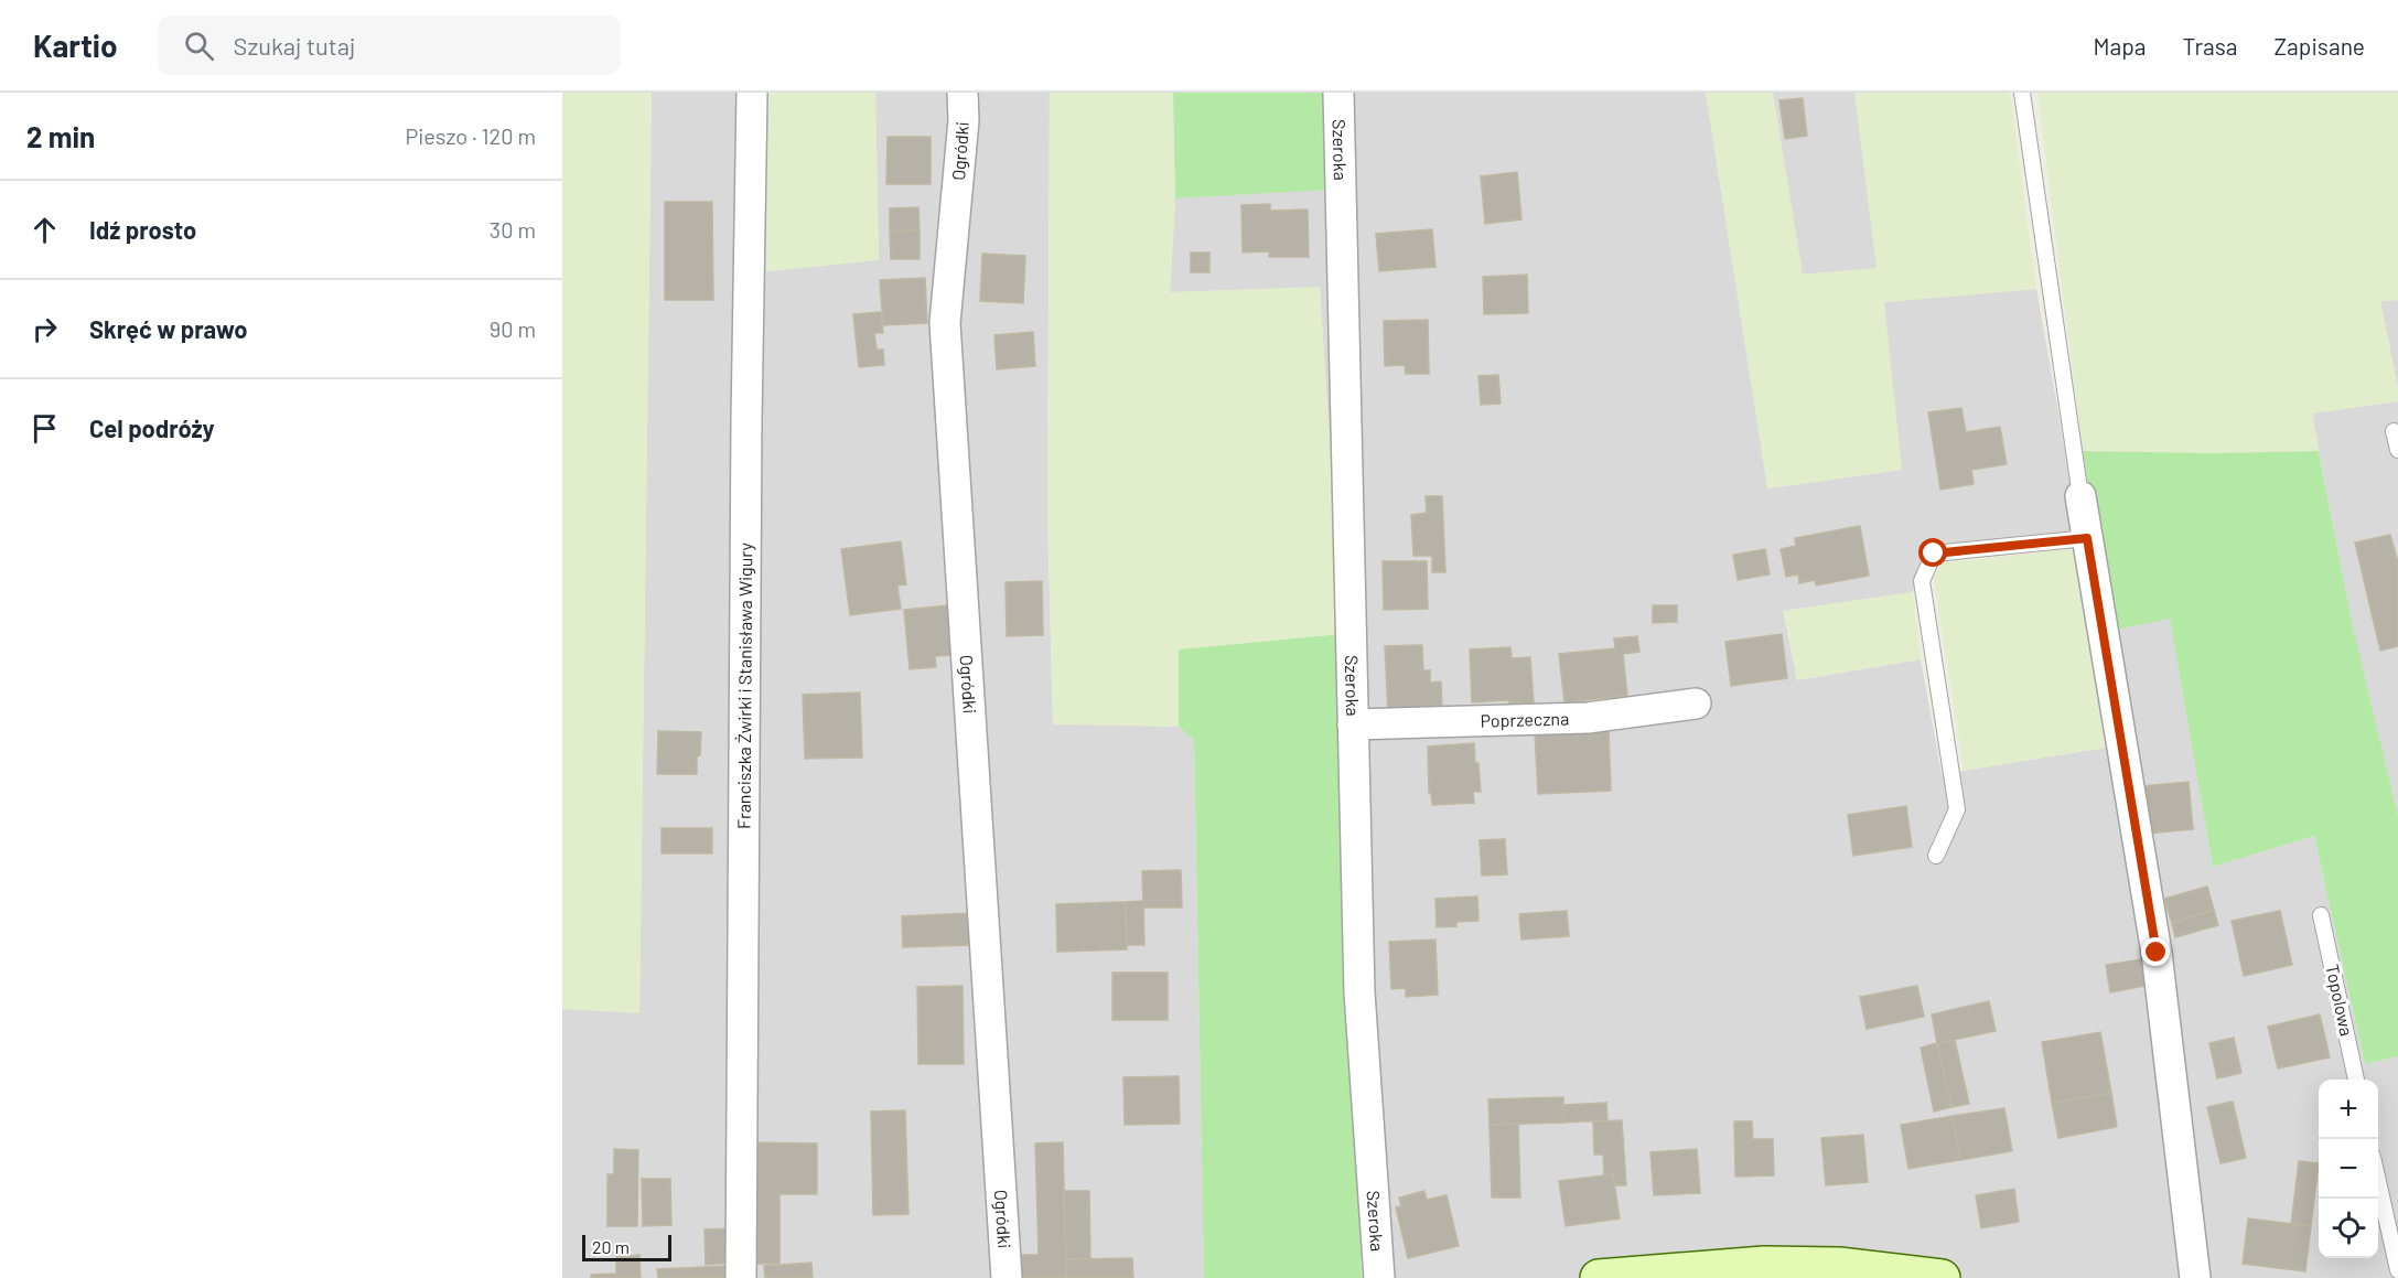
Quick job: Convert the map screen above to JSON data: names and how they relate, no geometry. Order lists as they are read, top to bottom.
{
  "streets": {
    "street": [
      "Szeroka",
      "Ogródki",
      "Franciszka Żwirki i Stanisława Wigury",
      "Poprzeczna"
    ],
    "lane": ["Topolowa"]
  },
  "crossings": [
    ["Szeroka", "Poprzeczna"]
  ],
  "scale_bar": "20 m",
  "page": {
    "header": "Kartio",
    "search": "Szukaj tutaj",
    "nav": ["Mapa", "Trasa", "Zapisane"],
    "heading": ["2 min", "Pieszo · 120 m"],
    "list": [
      ["Idź prosto", "30 m"],
      ["Skręć w prawo", "90 m"],
      "Cel podróży"
    ],
    "map_buttons": ["+", "−"],
    "scale": "20 m"
  }
}
